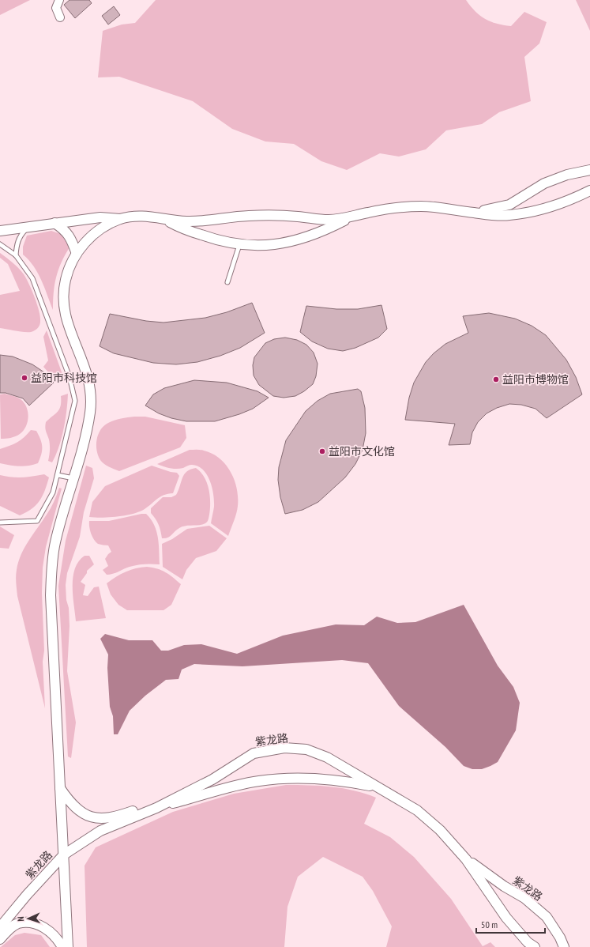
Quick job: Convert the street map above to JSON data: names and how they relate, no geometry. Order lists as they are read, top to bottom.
{
  "streets": {
    "street": ["紫龙路"]
  },
  "places": ["益阳市科技馆", "益阳市博物馆", "益阳市文化馆"],
  "scale_bar": "50 m",
  "north": "left"
}
